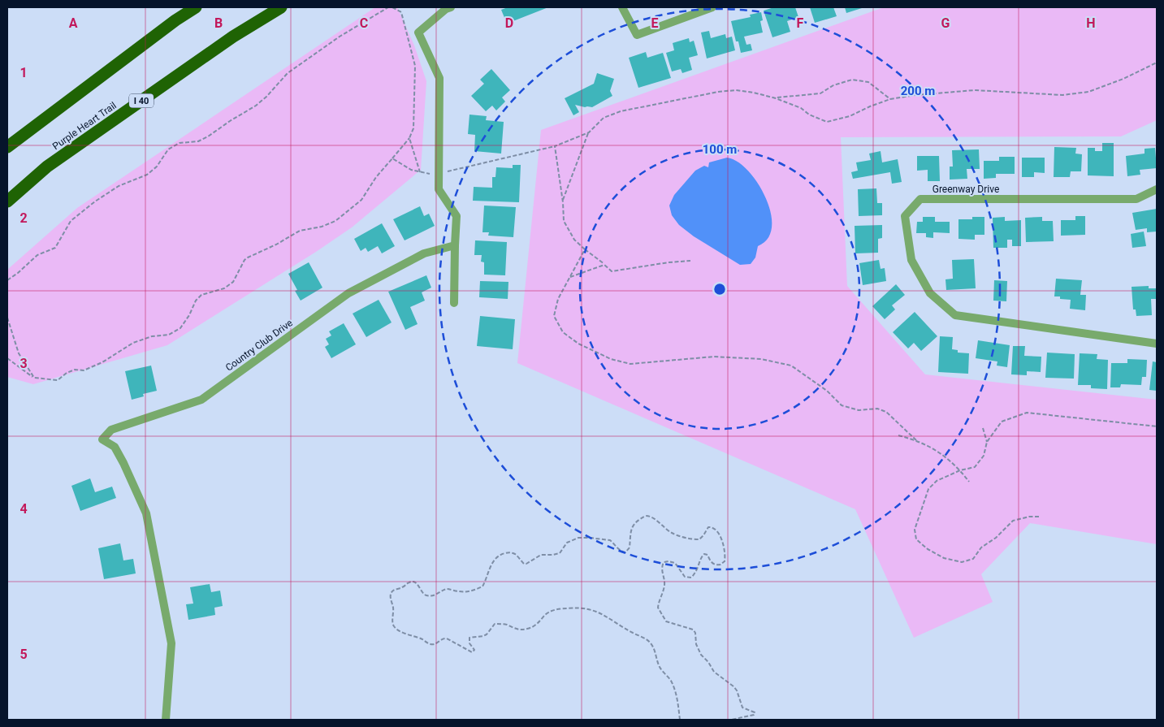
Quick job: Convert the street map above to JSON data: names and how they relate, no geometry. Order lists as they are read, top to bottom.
{
  "streets": {
    "highway": ["I 40", "Purple Heart Trail"],
    "street": ["Greenway Drive", "Country Club Drive"]
  },
  "grid": {
    "columns": [
      "A",
      "B",
      "C",
      "D",
      "E",
      "F",
      "G",
      "H"
    ],
    "rows": [
      "1",
      "2",
      "3",
      "4",
      "5"
    ]
  },
  "rings": ["200 m", "100 m"]
}
